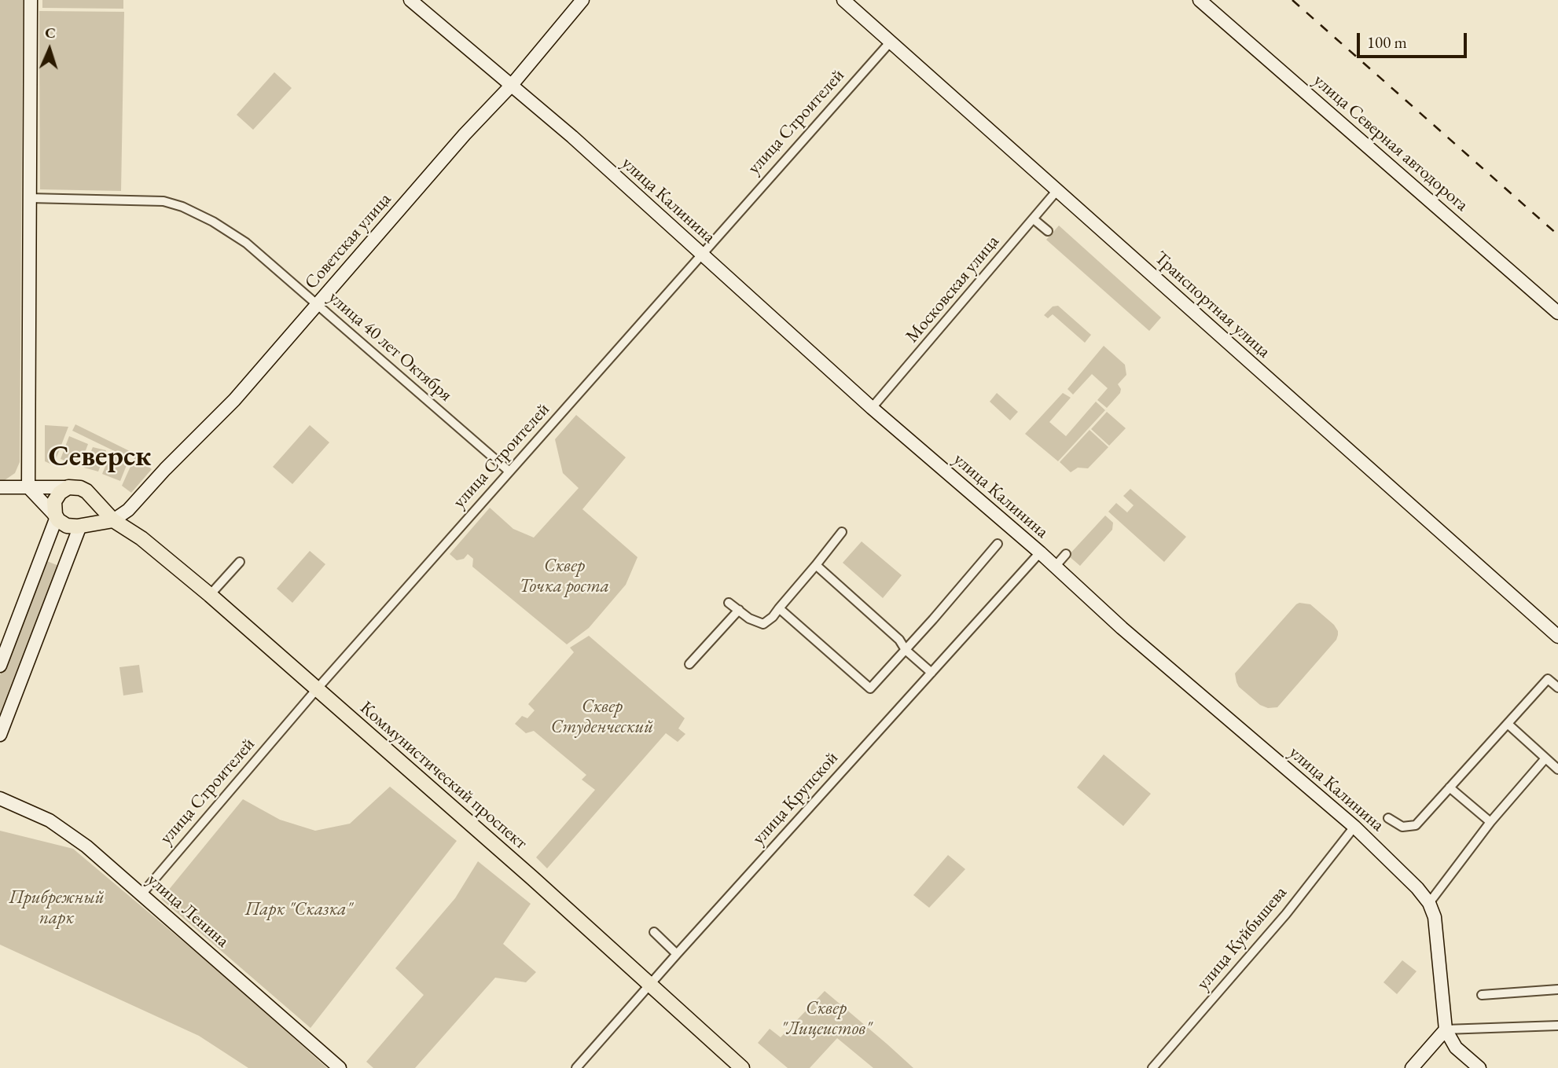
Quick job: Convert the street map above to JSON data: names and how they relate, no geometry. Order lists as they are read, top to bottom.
{
  "streets": {
    "main road": ["Коммунистический проспект"],
    "street": [
      "улица Строителей",
      "улица Северная автодорога",
      "улица Калинина",
      "Советская улица",
      "Московская улица",
      "Транспортная улица",
      "улица 40 лет Октября",
      "улица Крупской",
      "улица Ленина",
      "улица Куйбышева"
    ]
  },
  "crossings": [
    ["улица Строителей", "улица Калинина"],
    ["улица Строителей", "Транспортная улица"],
    ["улица Строителей", "улица 40 лет Октября"],
    ["улица Строителей", "Коммунистический проспект"],
    ["улица Строителей", "улица Ленина"],
    ["улица Калинина", "Советская улица"],
    ["улица Калинина", "Московская улица"],
    ["улица Калинина", "улица Крупской"],
    ["улица Калинина", "улица Куйбышева"],
    ["Советская улица", "улица 40 лет Октября"],
    ["Советская улица", "Коммунистический проспект"],
    ["Московская улица", "Транспортная улица"],
    ["Коммунистический проспект", "улица Крупской"]
  ],
  "districts": ["Северск"],
  "parks": [
    "Сквер Точка роста",
    "Сквер Студенческий",
    "Прибрежный парк",
    "Парк \"Сказка\"",
    "Сквер \"Лицеистов\""
  ],
  "scale_bar": "100 m",
  "north": "top"
}
